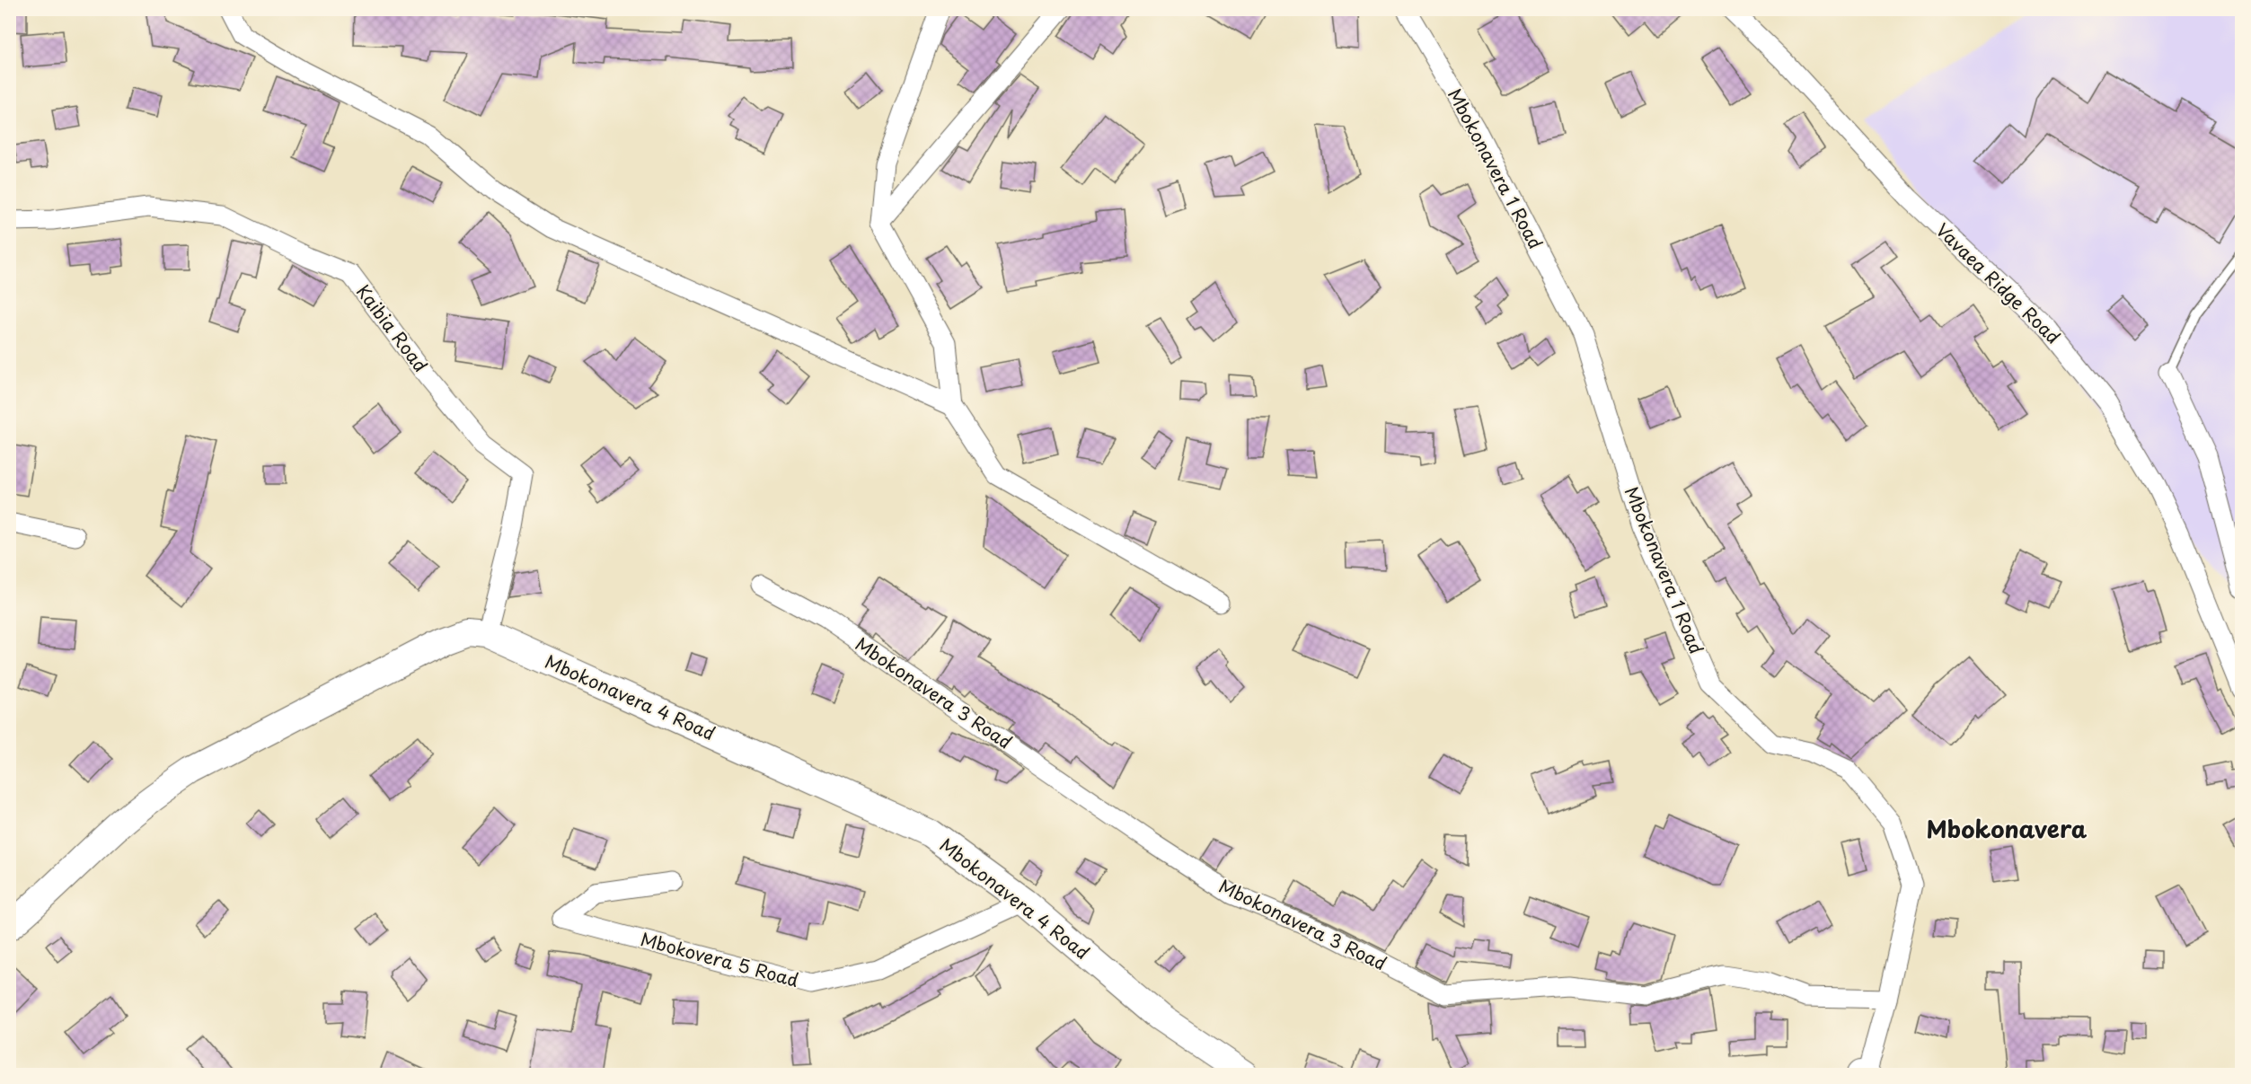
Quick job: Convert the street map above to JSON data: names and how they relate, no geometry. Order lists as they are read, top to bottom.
{
  "streets": {
    "street": [
      "Mbokonavera 1 Road",
      "Vavaea Ridge Road",
      "Kaibia Road",
      "Mbokonavera 3 Road",
      "Mbokonavera 4 Road",
      "Mbokovera 5 Road"
    ]
  },
  "crossings": [
    ["Mbokonavera 1 Road", "Mbokonavera 3 Road"],
    ["Kaibia Road", "Mbokonavera 4 Road"],
    ["Mbokonavera 4 Road", "Mbokovera 5 Road"]
  ],
  "districts": ["Mbokonavera"]
}
